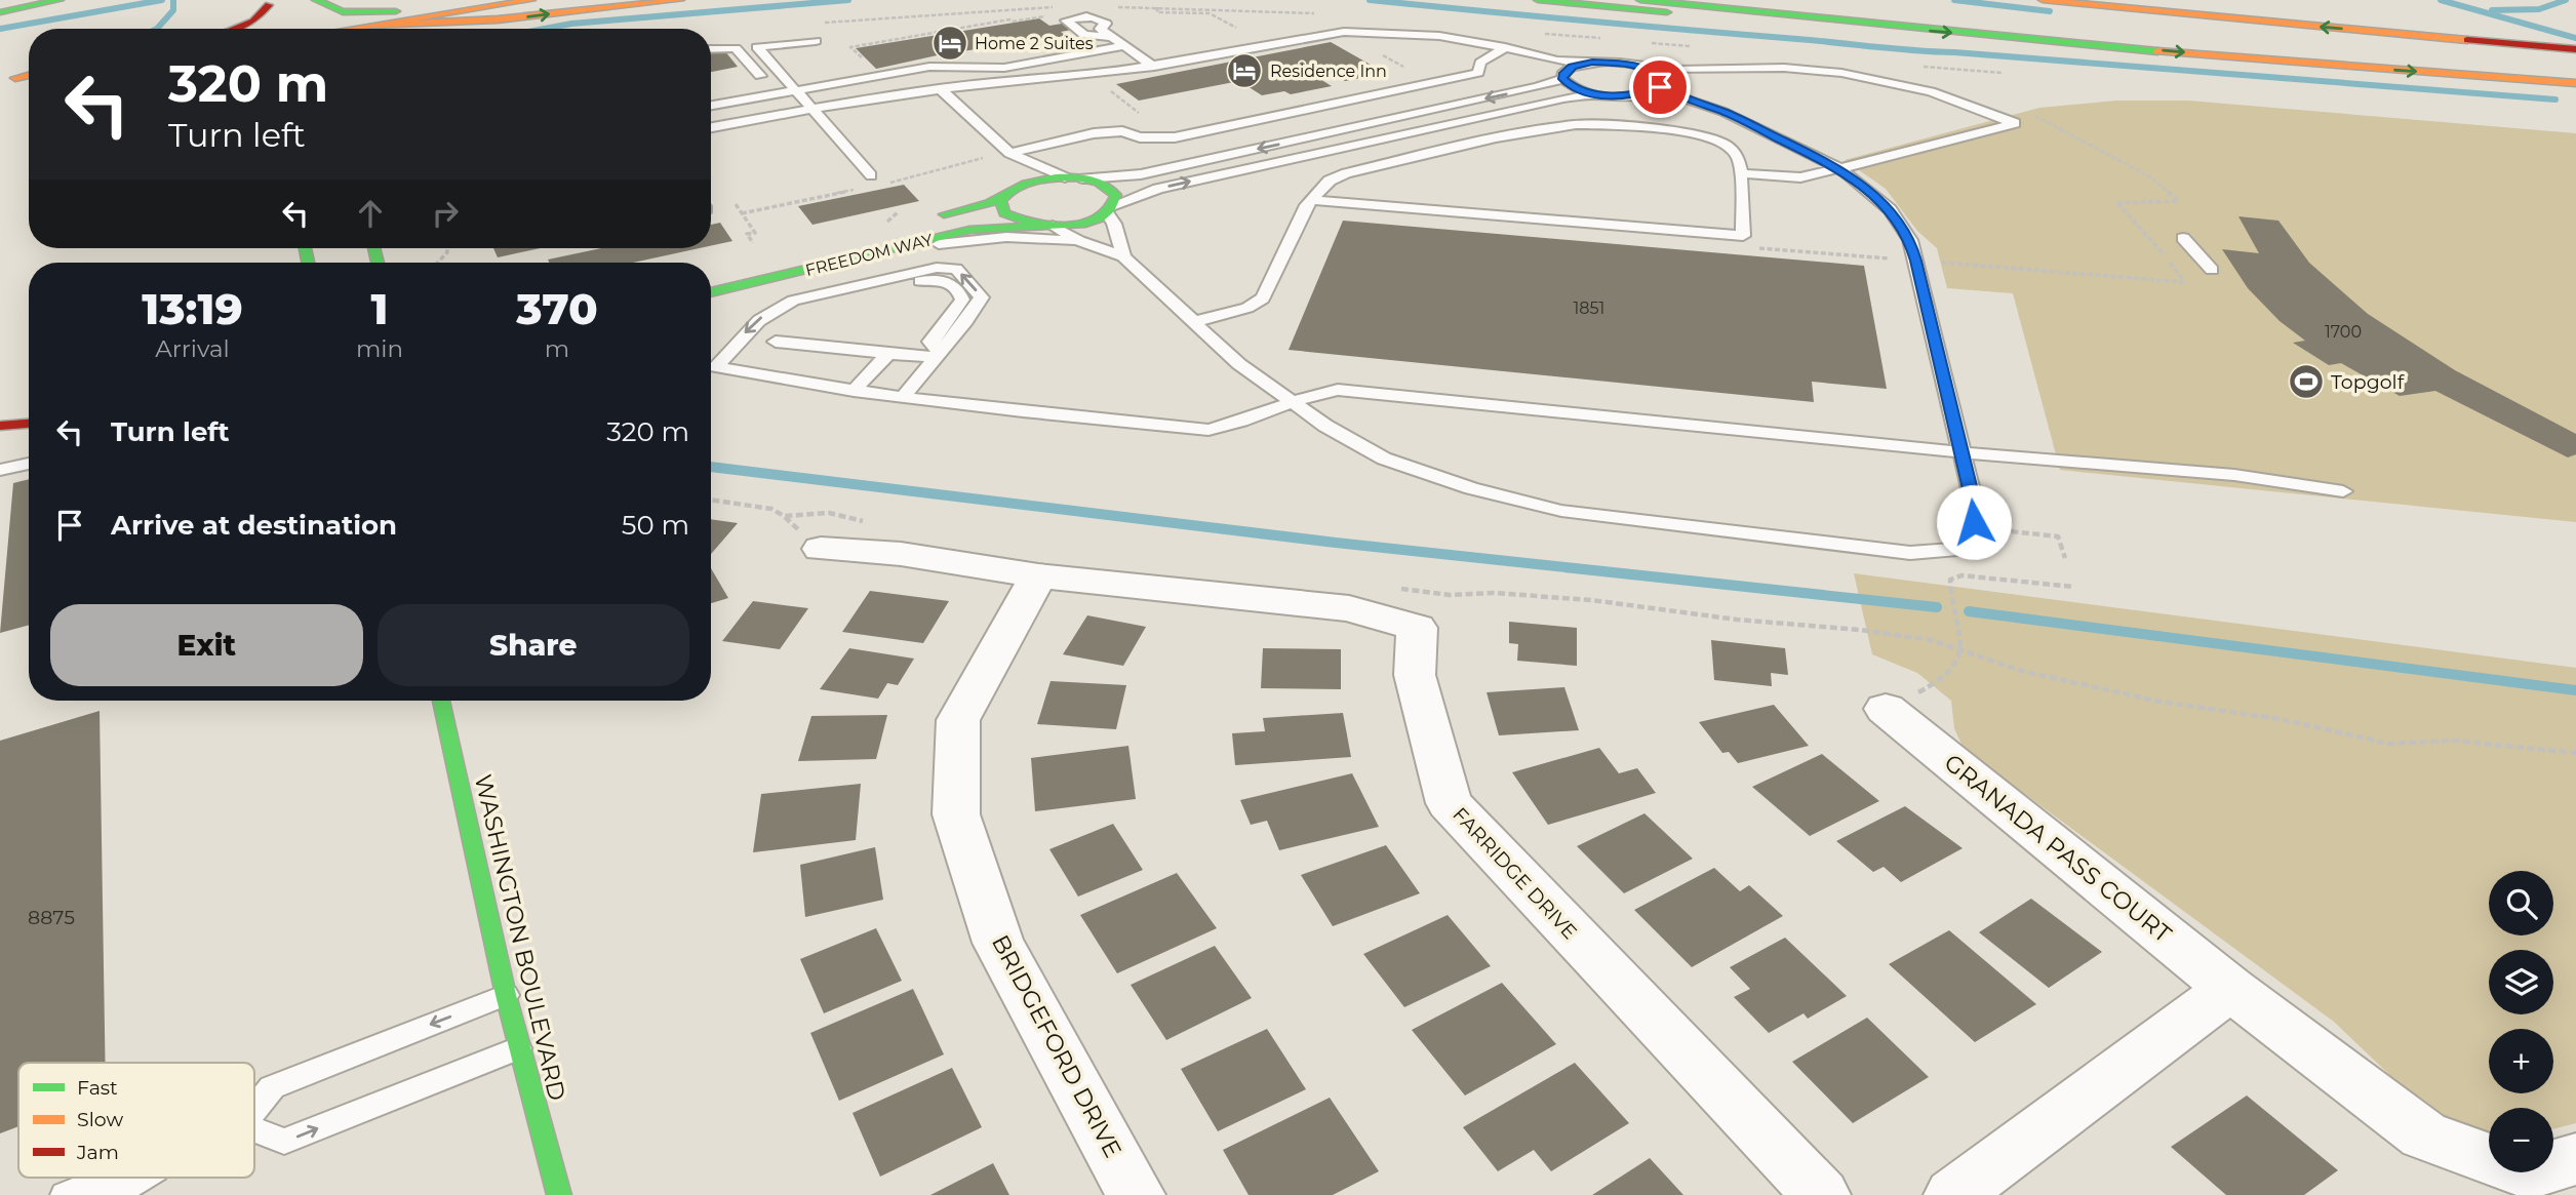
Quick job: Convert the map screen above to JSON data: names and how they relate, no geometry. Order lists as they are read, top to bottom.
{
  "streets": {
    "main road": ["FREEDOM WAY", "WASHINGTON BOULEVARD"],
    "street": ["GRANADA PASS COURT", "FARRIDGE DRIVE", "BRIDGEFORD DRIVE"]
  },
  "crossings": [
    ["FARRIDGE DRIVE", "BRIDGEFORD DRIVE"]
  ],
  "places": {
    "hotel": ["Home 2 Suites", "Residence Inn"],
    "sports": ["Topgolf"]
  },
  "house_numbers": ["1851", "1700", "8875"],
  "legend": ["Fast", "Slow", "Jam"],
  "page": {
    "turn": ["320 m", "Turn left"],
    "eta": [
      "13:19",
      "Arrival",
      "1",
      "min",
      "370",
      "m"
    ],
    "list": [
      {
        "name": "Turn left",
        "value": "320 m"
      },
      {
        "name": "Arrive at destination",
        "value": "50 m"
      }
    ],
    "buttons": ["Exit", "Share"],
    "map_buttons": ["+", "−"]
  }
}
